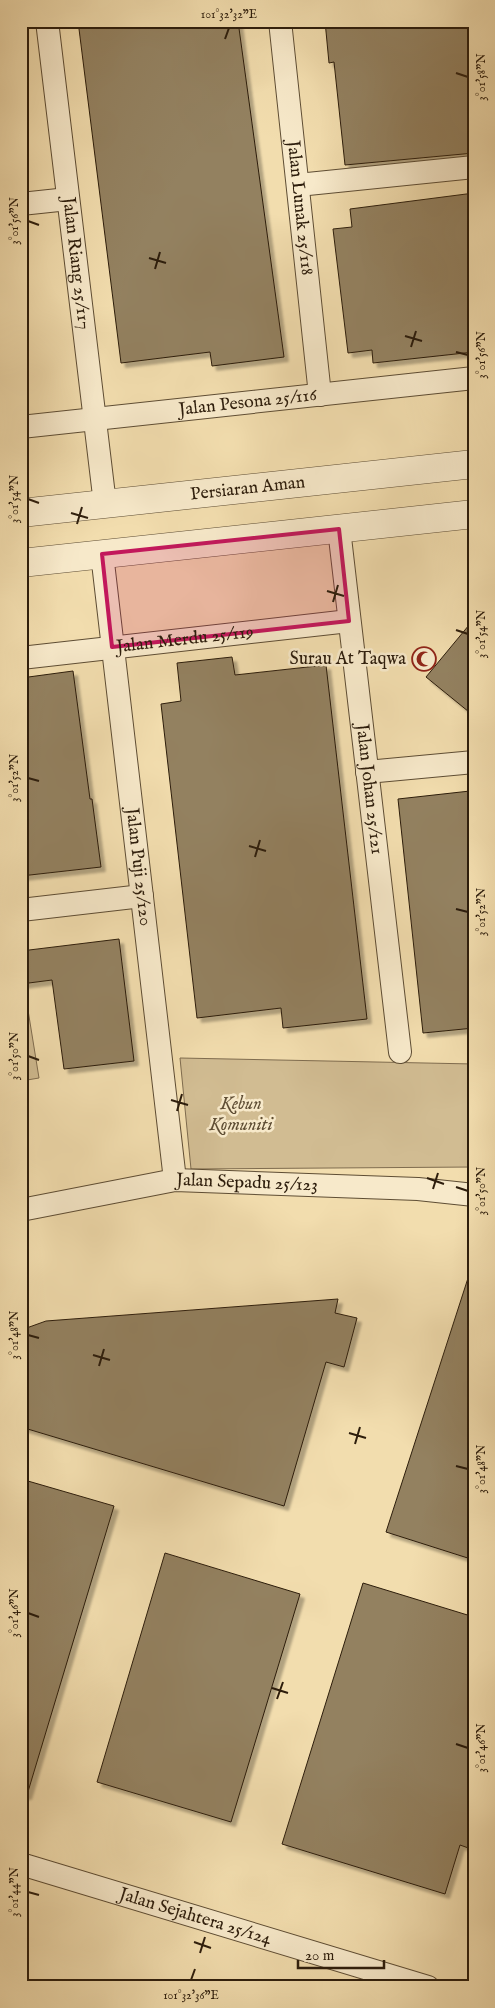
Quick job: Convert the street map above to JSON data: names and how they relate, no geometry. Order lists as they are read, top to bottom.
{
  "streets": {
    "street": [
      "Jalan Lunak 25/118",
      "Jalan Riang 25/117",
      "Jalan Pesona 25/116",
      "Persiaran Aman",
      "Jalan Merdu 25/119",
      "Jalan Johan 25/121",
      "Jalan Puji 25/120",
      "Jalan Sepadu 25/123",
      "Jalan Sejahtera 25/124"
    ]
  },
  "crossings": [
    ["Jalan Lunak 25/118", "Jalan Pesona 25/116"],
    ["Jalan Riang 25/117", "Jalan Pesona 25/116"],
    ["Jalan Riang 25/117", "Persiaran Aman"],
    ["Jalan Merdu 25/119", "Jalan Johan 25/121"],
    ["Jalan Merdu 25/119", "Jalan Puji 25/120"],
    ["Jalan Puji 25/120", "Jalan Sepadu 25/123"]
  ],
  "parks": ["Kebun Komuniti"],
  "places": {
    "mosque": ["Surau At Taqwa"]
  },
  "scale_bar": "20 m",
  "coordinates": [
    "101°32'32\"E",
    "3°01'58\"N",
    "3°01'56\"N",
    "3°01'54\"N",
    "3°01'52\"N",
    "3°01'50\"N",
    "3°01'48\"N",
    "3°01'46\"N",
    "3°01'44\"N",
    "101°32'36\"E"
  ]
}
